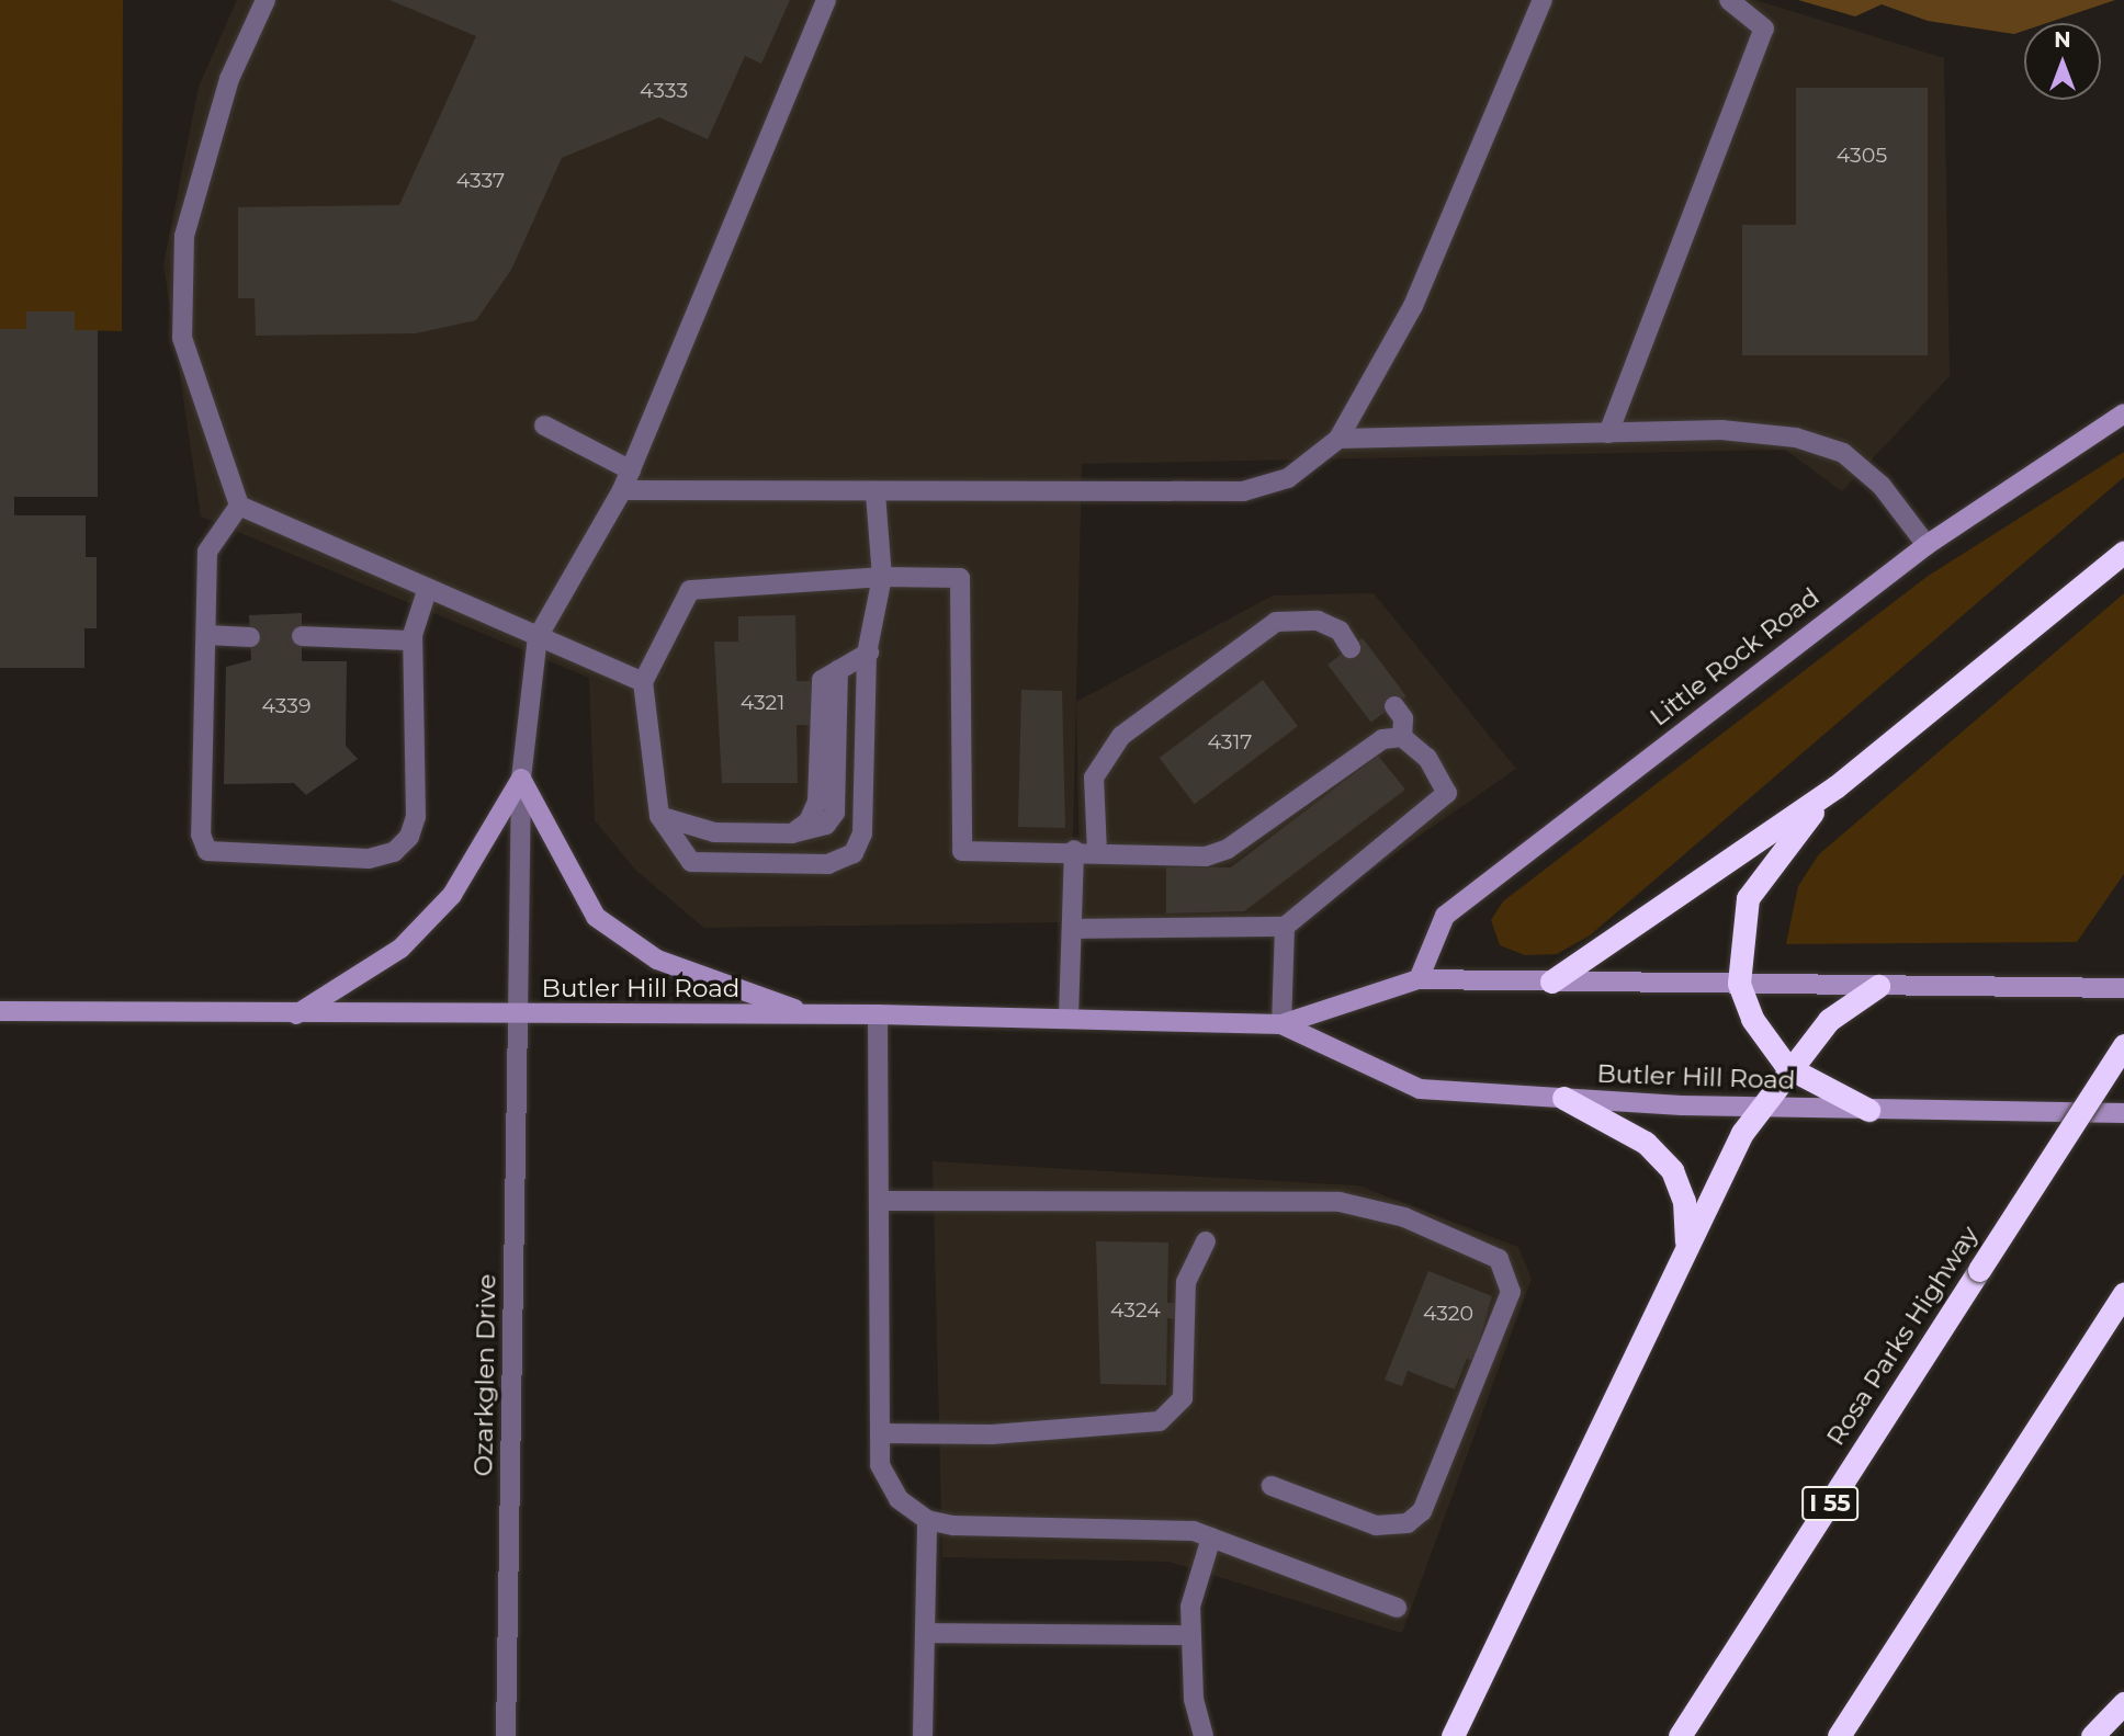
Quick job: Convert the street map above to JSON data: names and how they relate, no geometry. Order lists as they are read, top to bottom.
{
  "streets": {
    "highway": ["Rosa Parks Highway", "I 55"],
    "street": ["Little Rock Road", "Butler Hill Road", "Ozarkglen Drive"]
  },
  "crossings": [
    ["Little Rock Road", "Butler Hill Road"],
    ["Butler Hill Road", "Ozarkglen Drive"]
  ],
  "house_numbers": [
    "4333",
    "4305",
    "4337",
    "4321",
    "4339",
    "4317",
    "4324",
    "4320"
  ],
  "north": "top"
}
